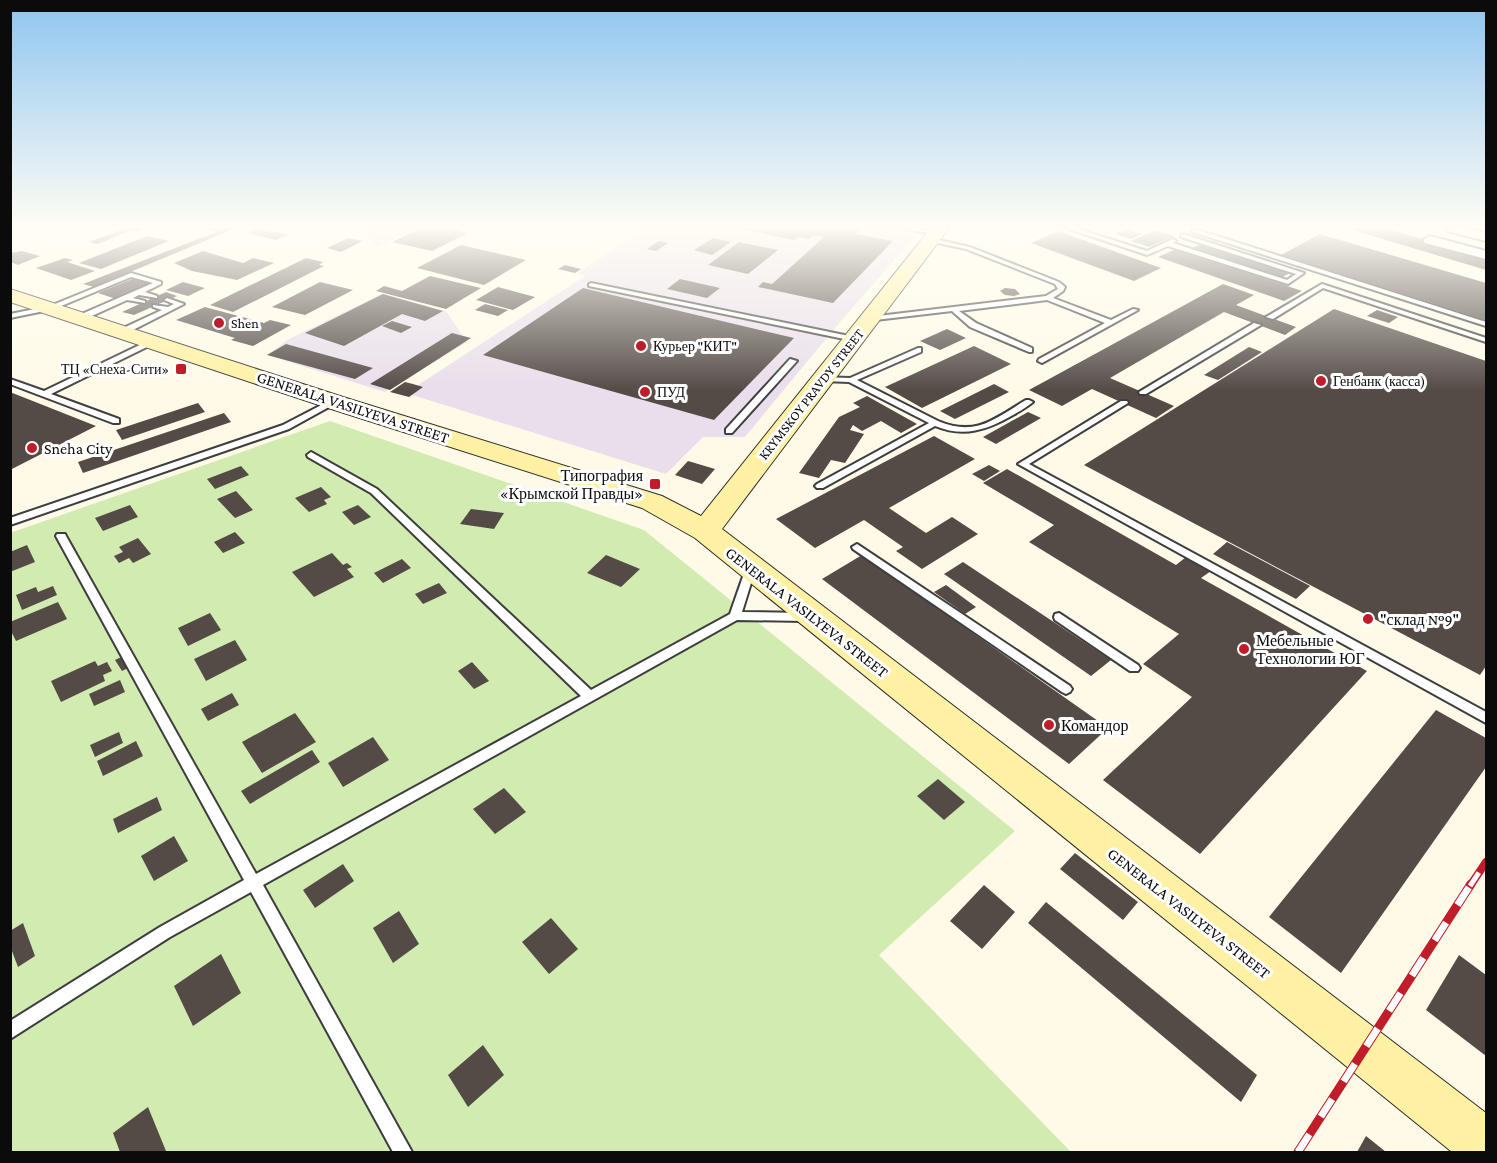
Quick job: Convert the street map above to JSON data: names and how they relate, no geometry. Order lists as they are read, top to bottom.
{
  "streets": {
    "main road": ["KRYMSKOY PRAVDY STREET", "GENERALA VASILYEVA STREET"]
  },
  "crossings": [
    ["KRYMSKOY PRAVDY STREET", "GENERALA VASILYEVA STREET"]
  ],
  "places": {
    "other": [
      "Shen",
      "Курьер \"КИТ\"",
      "Генбанк (касса)",
      "ПУД",
      "Sneha City",
      "\"склад №9\"",
      "Мебельные Технологии ЮГ",
      "Командор"
    ],
    "transit": ["ТЦ «Снеха-Сити»", "Типография «Крымской Правды»"]
  }
}
